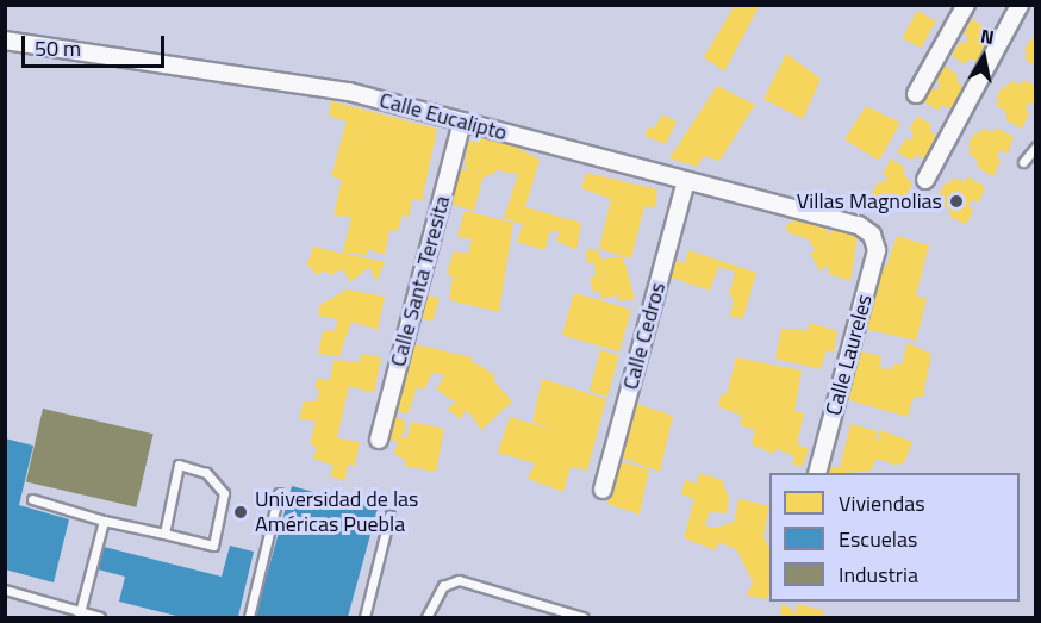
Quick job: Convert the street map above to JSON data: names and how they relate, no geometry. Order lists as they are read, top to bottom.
{
  "streets": {
    "street": [
      "Calle Eucalipto",
      "Calle Santa Teresita",
      "Calle Cedros",
      "Calle Laureles"
    ]
  },
  "crossings": [
    ["Calle Eucalipto", "Calle Santa Teresita"],
    ["Calle Eucalipto", "Calle Cedros"],
    ["Calle Eucalipto", "Calle Laureles"]
  ],
  "places": ["Villas Magnolias", "Universidad de las Américas Puebla"],
  "legend": ["Viviendas", "Escuelas", "Industria"],
  "scale_bar": "50 m",
  "north": "top"
}
